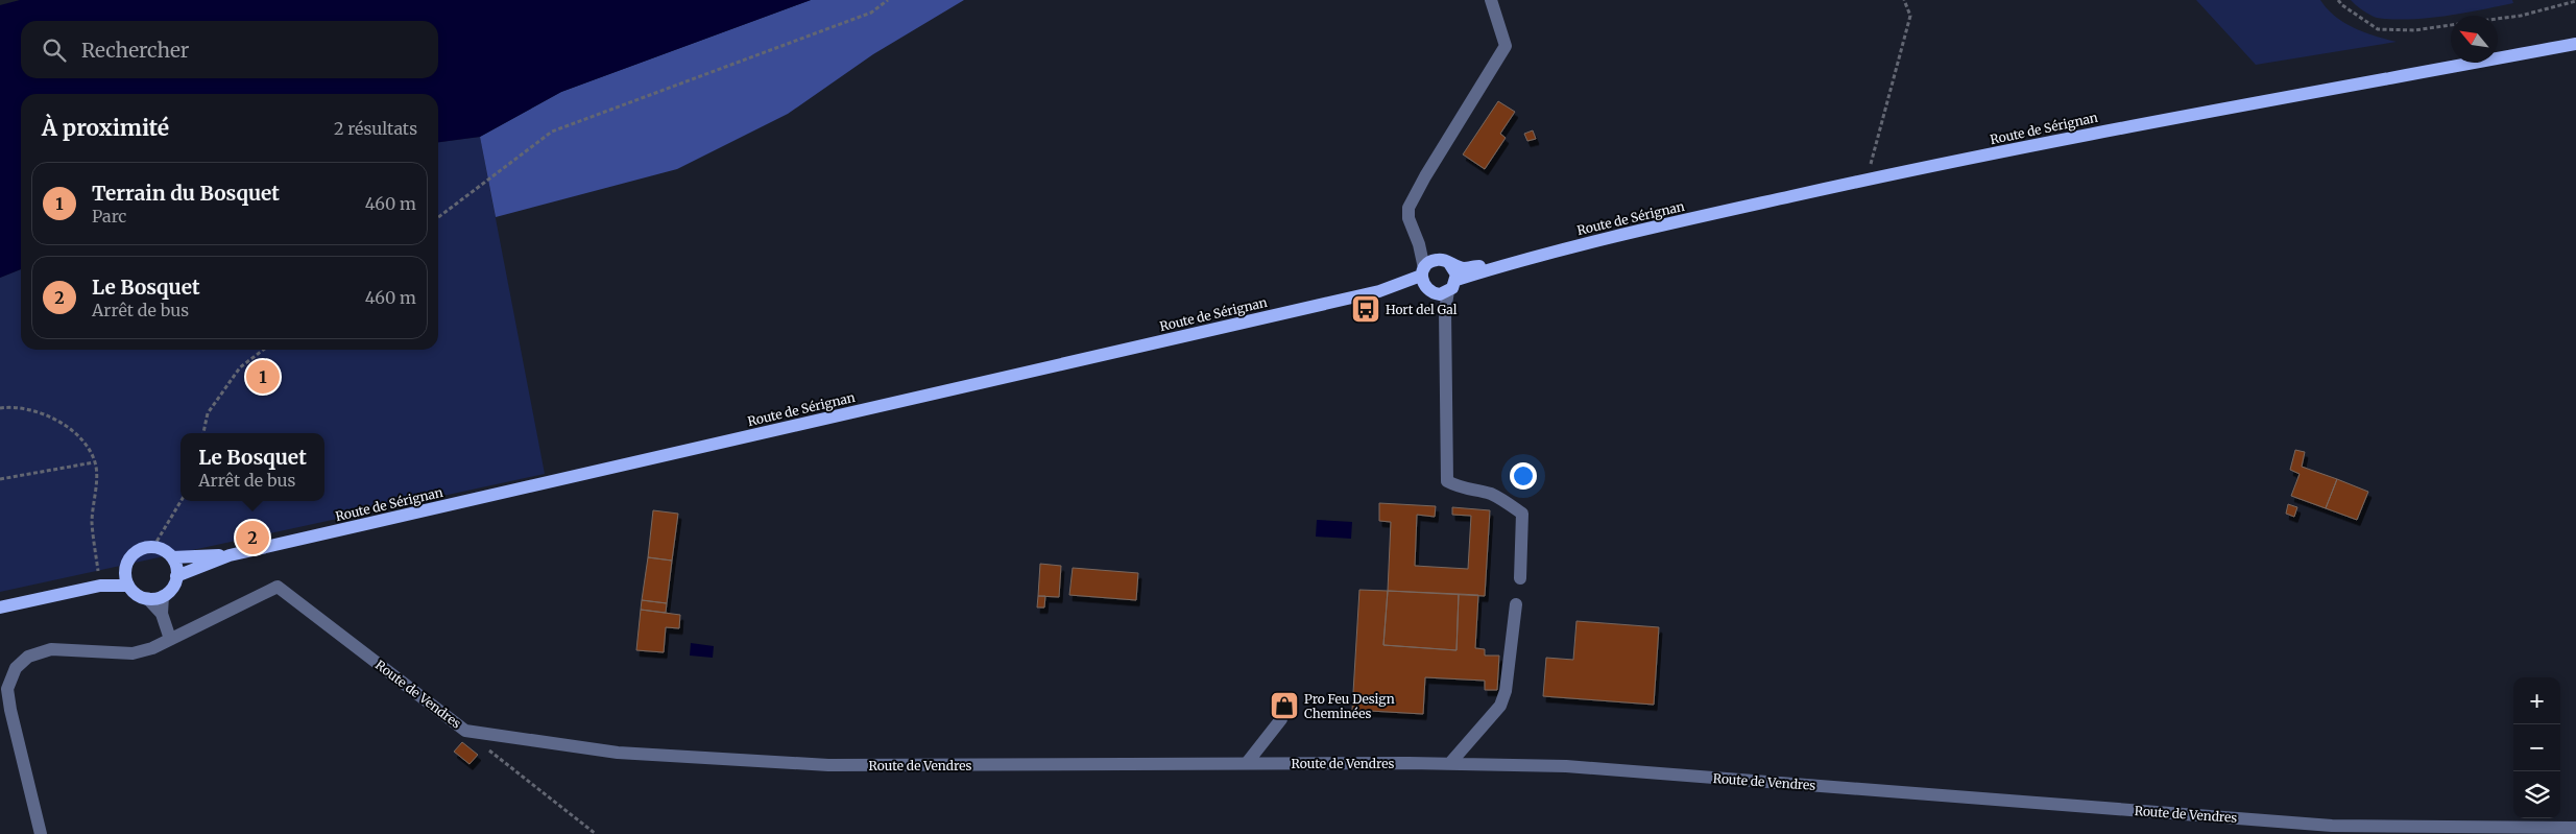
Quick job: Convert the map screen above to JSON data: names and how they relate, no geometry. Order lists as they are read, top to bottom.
{
  "streets": {
    "main road": ["Route de Sérignan"],
    "street": ["Route de Vendres"]
  },
  "places": {
    "bus stop": ["Hort del Gal"],
    "shop": ["Pro Feu Design Cheminées"]
  },
  "north": "top left",
  "page": {
    "search": "Rechercher",
    "heading": ["À proximité", "2 résultats"],
    "list": [
      {
        "mark": "1",
        "name": "Terrain du Bosquet",
        "note": "Parc",
        "value": "460 m"
      },
      {
        "mark": "2",
        "name": "Le Bosquet",
        "note": "Arrêt de bus",
        "value": "460 m"
      }
    ],
    "pins": ["1", "2"],
    "popup": ["Le Bosquet", "Arrêt de bus"],
    "map_buttons": ["+", "−"]
  }
}
